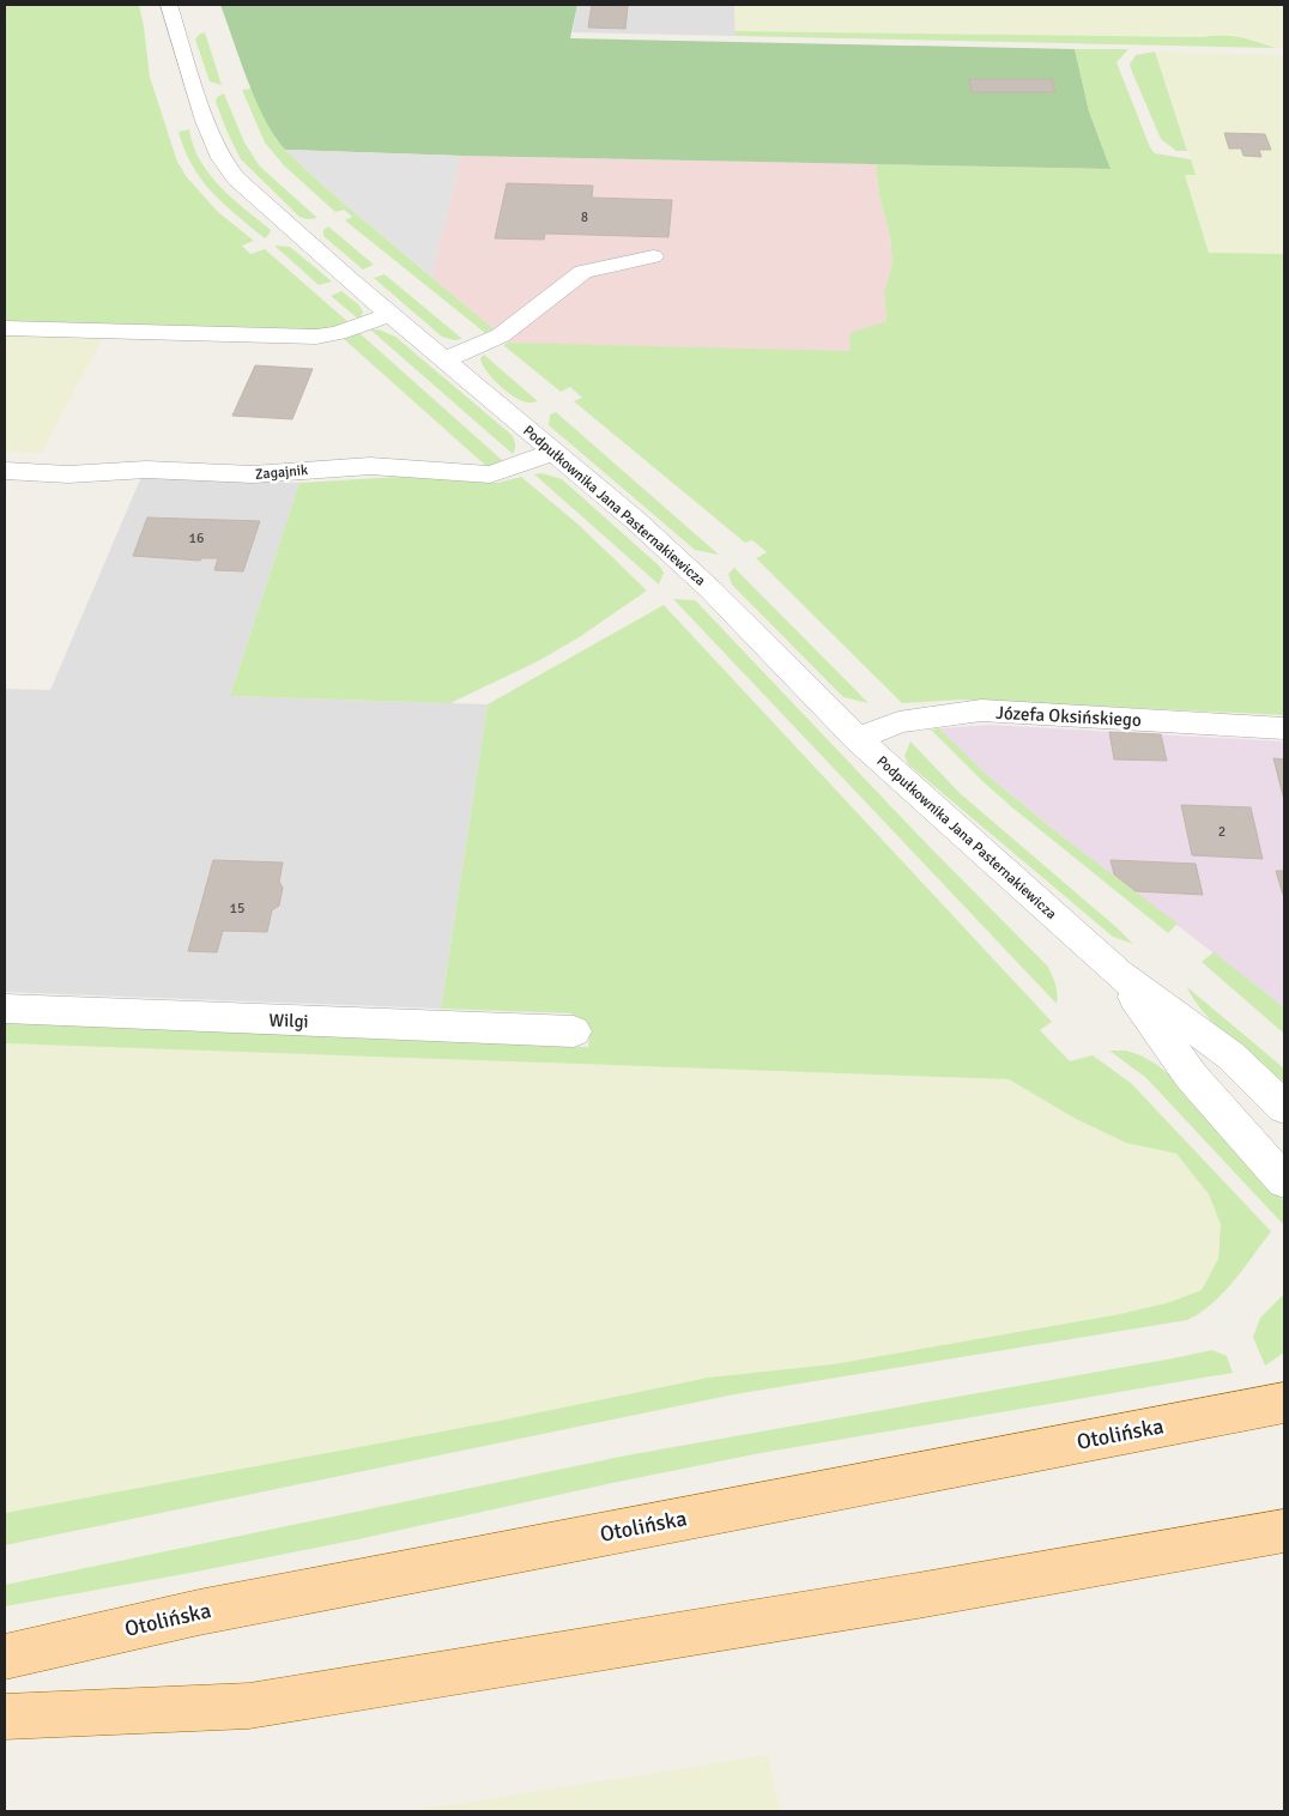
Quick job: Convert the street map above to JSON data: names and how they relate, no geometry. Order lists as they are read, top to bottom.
{
  "streets": {
    "main road": ["Otolińska"],
    "street": [
      "Zagajnik",
      "Podpułkownika Jana Pasternakiewicza",
      "Józefa Oksińskiego",
      "Wilgi"
    ]
  },
  "crossings": [
    ["Zagajnik", "Podpułkownika Jana Pasternakiewicza"],
    ["Podpułkownika Jana Pasternakiewicza", "Józefa Oksińskiego"]
  ],
  "house_numbers": [
    "8",
    "16",
    "2",
    "15"
  ]
}
